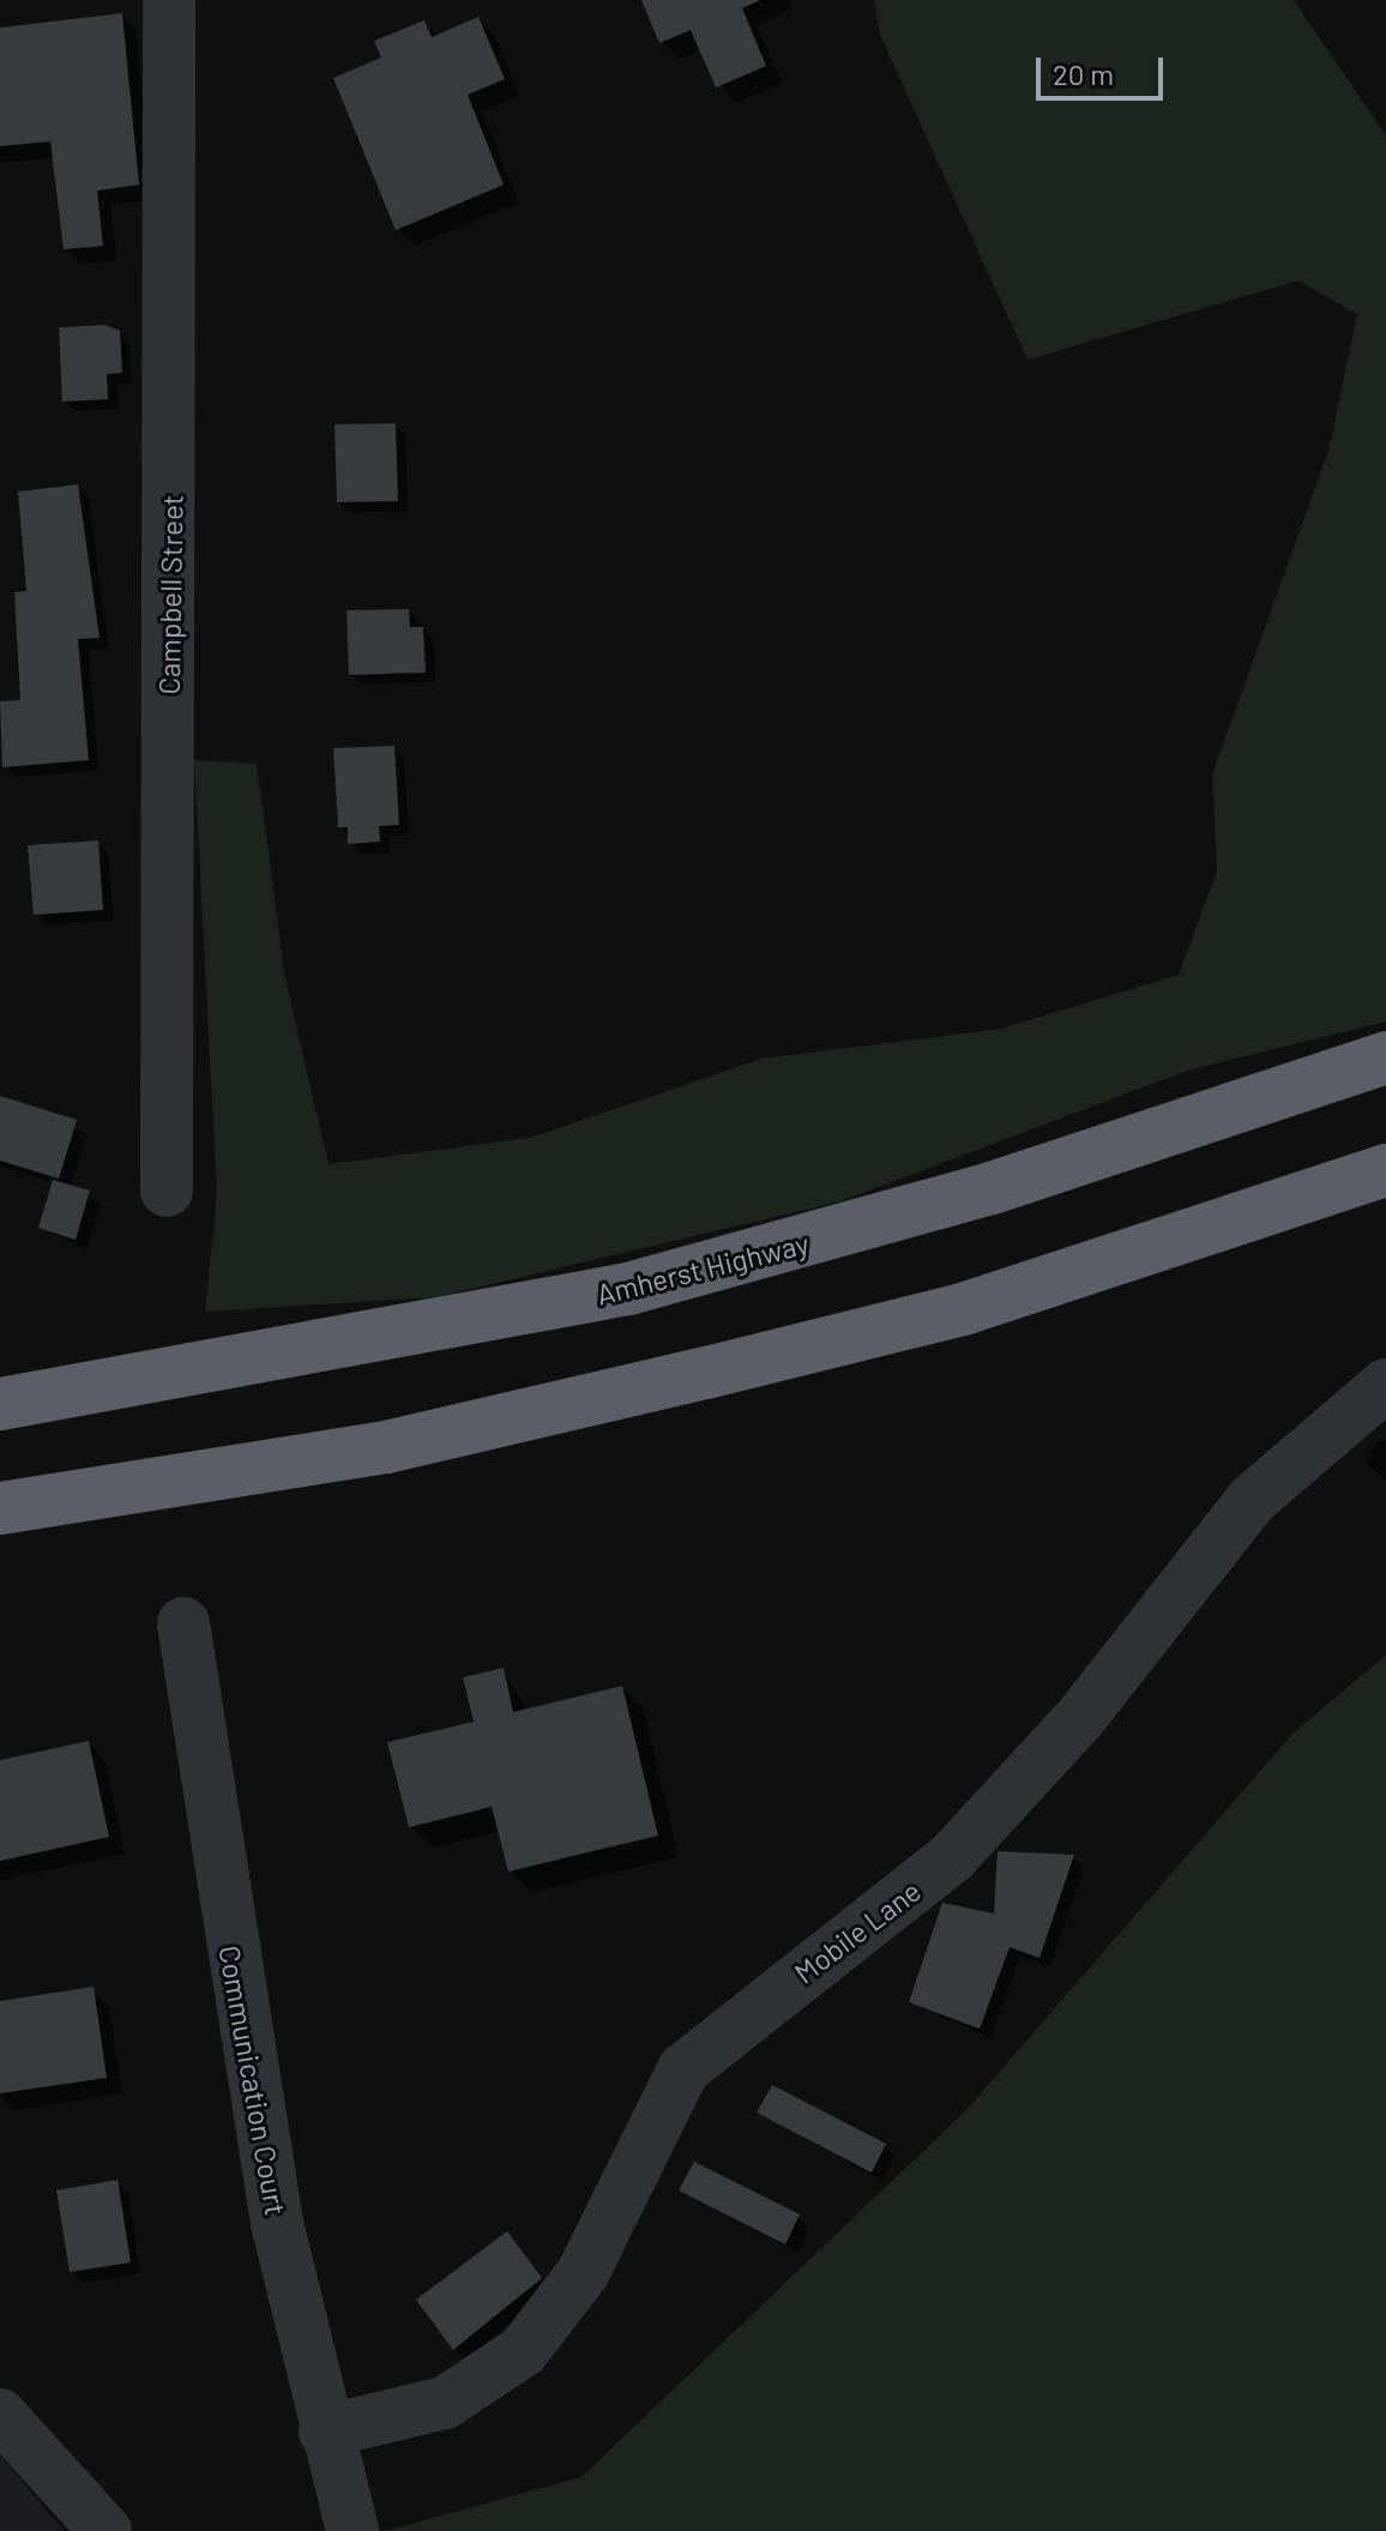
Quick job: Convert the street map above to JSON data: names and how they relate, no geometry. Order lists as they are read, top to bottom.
{
  "streets": {
    "highway": ["Amherst Highway"],
    "street": ["Campbell Street", "Mobile Lane", "Communication Court"]
  },
  "crossings": [
    ["Mobile Lane", "Communication Court"]
  ],
  "scale_bar": "20 m"
}
